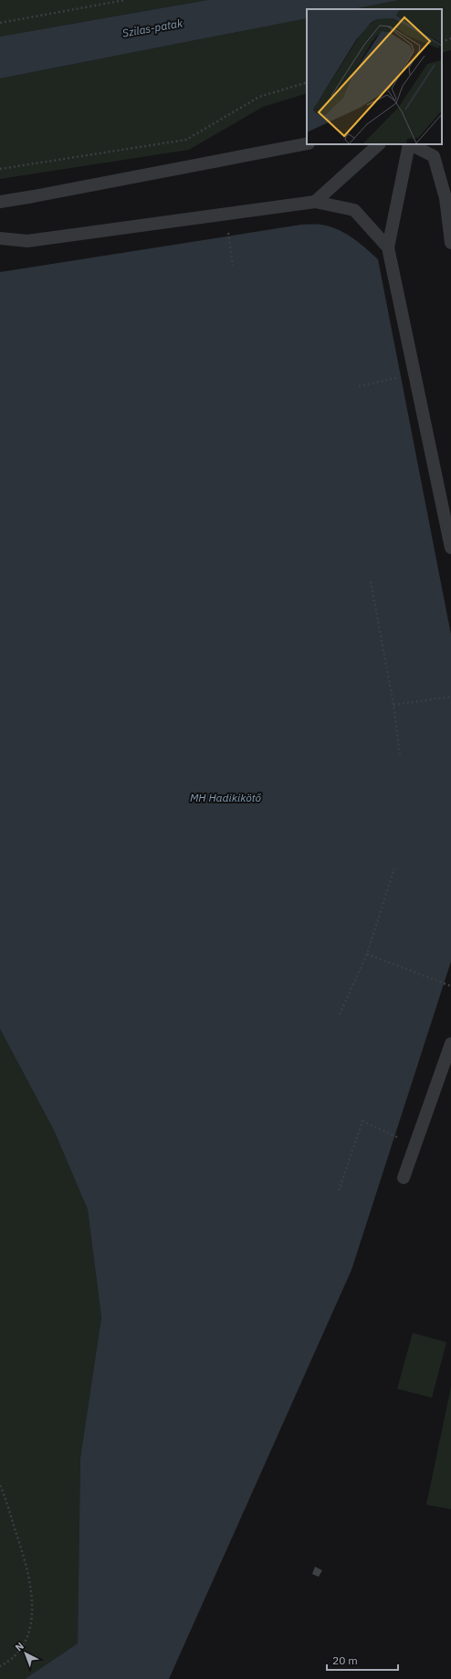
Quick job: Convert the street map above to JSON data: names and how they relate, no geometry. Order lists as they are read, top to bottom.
{
  "water": ["Szilas-patak", "MH Hadikikötő"],
  "scale_bar": "20 m",
  "north": "top left"
}
